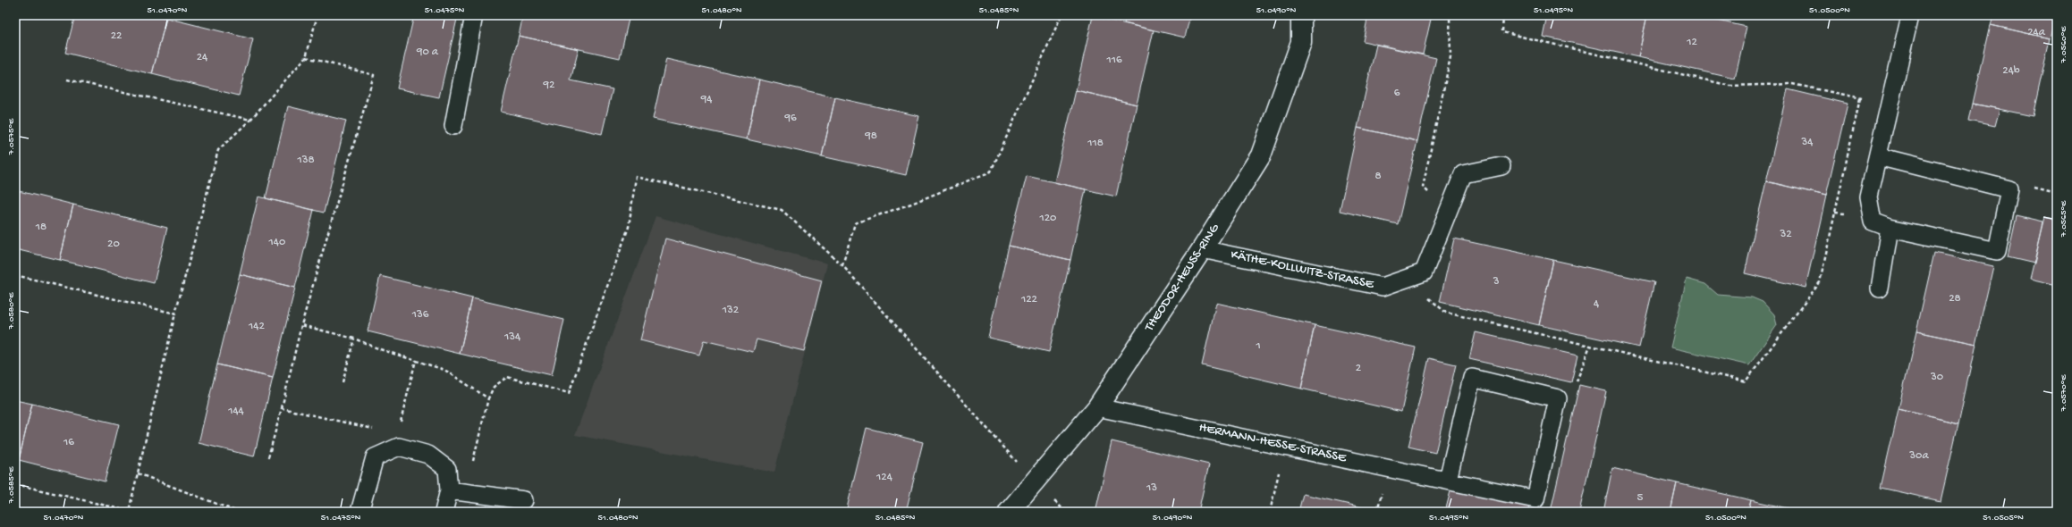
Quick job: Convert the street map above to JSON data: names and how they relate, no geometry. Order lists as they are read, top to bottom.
{
  "streets": {
    "street": ["THEODOR-HEUSS-RING"],
    "lane": ["KÄTHE-KOLLWITZ-STRASSE", "HERMANN-HESSE-STRASSE"]
  },
  "crossings": [
    ["KÄTHE-KOLLWITZ-STRASSE", "THEODOR-HEUSS-RING"],
    ["THEODOR-HEUSS-RING", "HERMANN-HESSE-STRASSE"]
  ],
  "house_numbers": [
    "24a",
    "22",
    "12",
    "90 a",
    "24",
    "116",
    "24b",
    "92",
    "6",
    "94",
    "96",
    "98",
    "34",
    "118",
    "138",
    "8",
    "120",
    "18",
    "32",
    "140",
    "20",
    "3",
    "28",
    "122",
    "4",
    "132",
    "136",
    "142",
    "134",
    "1",
    "2",
    "30",
    "144",
    "16",
    "30a",
    "124",
    "13",
    "5"
  ],
  "coordinates": [
    "51.0470°N",
    "51.0475°N",
    "51.0480°N",
    "51.0485°N",
    "51.0490°N",
    "51.0495°N",
    "51.0500°N",
    "7.0560°E",
    "7.0575°E",
    "7.0565°E",
    "7.0580°E",
    "7.0570°E",
    "7.0585°E",
    "51.0505°N"
  ]
}
